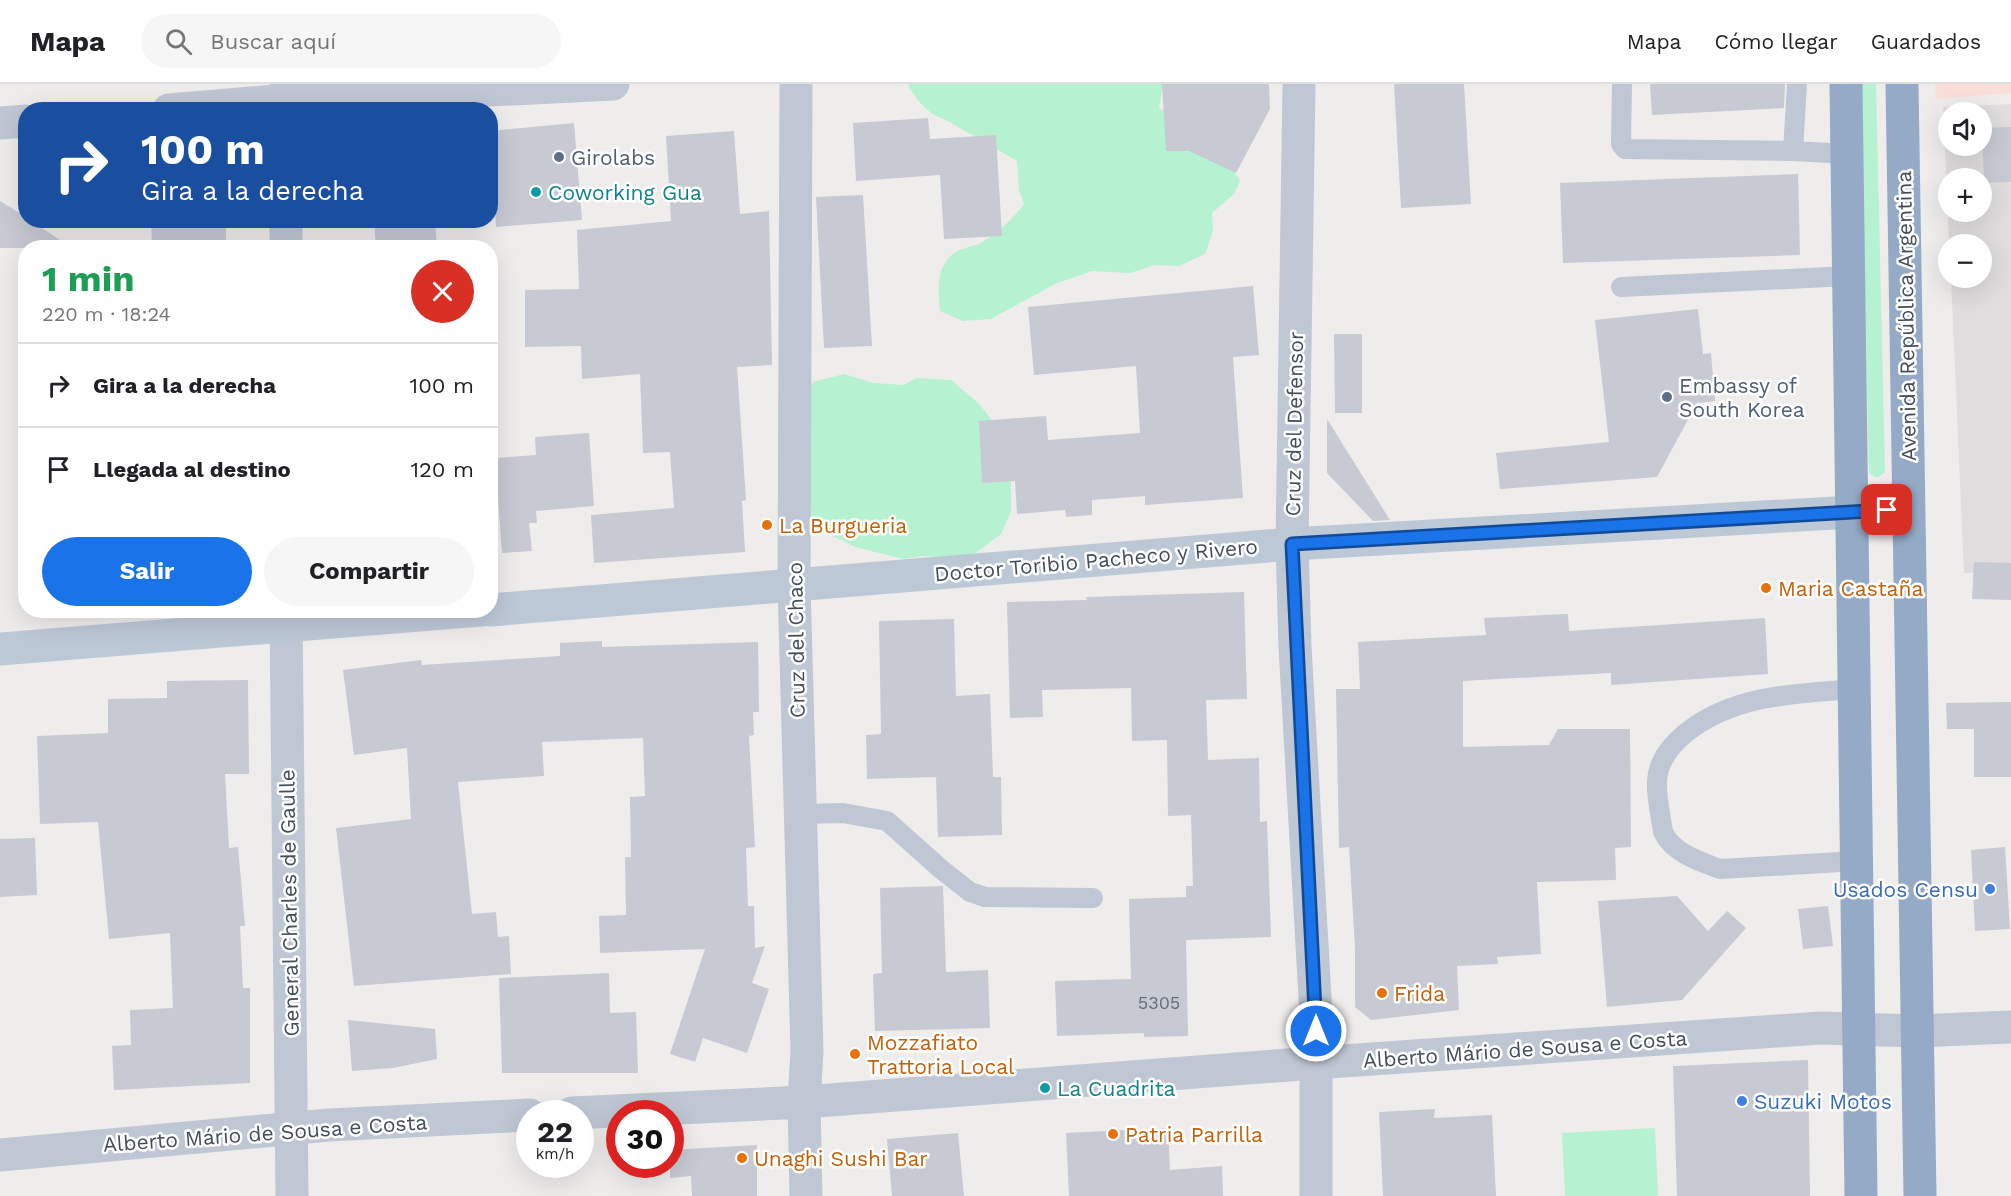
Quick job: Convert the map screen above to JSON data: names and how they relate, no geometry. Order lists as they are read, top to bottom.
{
  "streets": {
    "highway": ["Avenida República Argentina"],
    "main road": ["Doctor Toribio Pacheco y Rivero"],
    "street": [
      "Cruz del Defensor",
      "Cruz del Chaco",
      "General Charles de Gaulle",
      "Alberto Mário de Sousa e Costa"
    ]
  },
  "crossings": [
    ["Avenida República Argentina", "Doctor Toribio Pacheco y Rivero"],
    ["Avenida República Argentina", "Alberto Mário de Sousa e Costa"],
    ["Cruz del Defensor", "Doctor Toribio Pacheco y Rivero"],
    ["Cruz del Defensor", "Alberto Mário de Sousa e Costa"],
    ["Doctor Toribio Pacheco y Rivero", "Cruz del Chaco"],
    ["Cruz del Chaco", "Alberto Mário de Sousa e Costa"],
    ["General Charles de Gaulle", "Alberto Mário de Sousa e Costa"]
  ],
  "places": [
    "Girolabs",
    "Coworking Gua",
    "Embassy of South Korea",
    "La Burgueria",
    "Maria Castaña",
    "Usados Censu",
    "Frida",
    "Mozzafiato Trattoria Local",
    "La Cuadrita",
    "Suzuki Motos",
    "Patria Parrilla",
    "Unaghi Sushi Bar"
  ],
  "house_numbers": ["5305"],
  "page": {
    "header": "Mapa",
    "search": "Buscar aquí",
    "nav": ["Mapa", "Cómo llegar", "Guardados"],
    "map_buttons": ["+", "−"],
    "turn": ["100 m", "Gira a la derecha"],
    "heading": ["1 min", "220 m · 18:24"],
    "list": [
      {
        "name": "Gira a la derecha",
        "value": "100 m"
      },
      {
        "name": "Llegada al destino",
        "value": "120 m"
      }
    ],
    "buttons": ["Salir", "Compartir"],
    "speed": "22 km/h",
    "limit": "30"
  }
}
